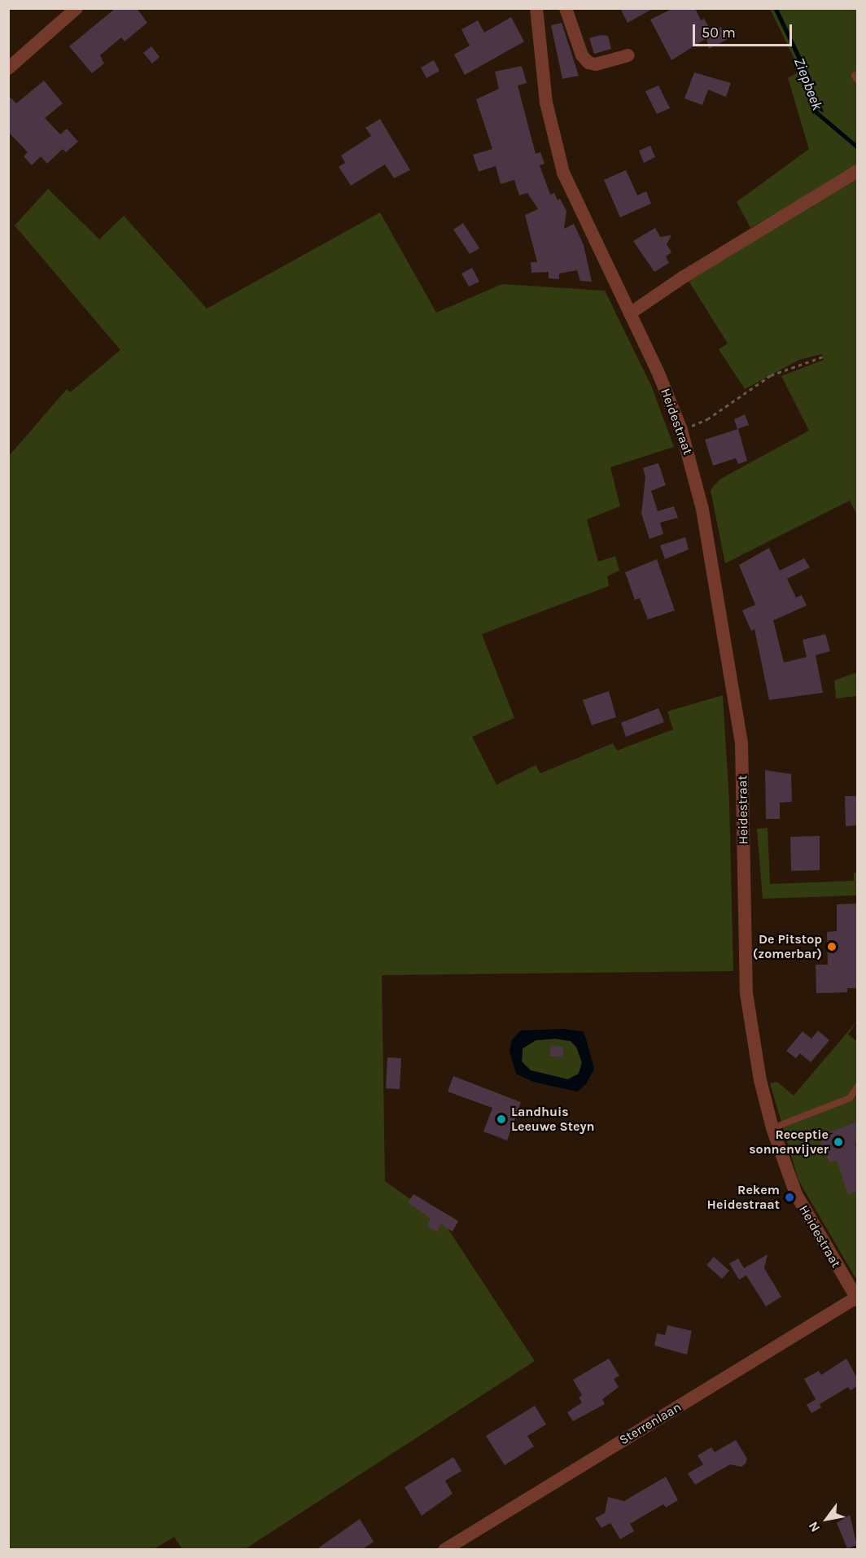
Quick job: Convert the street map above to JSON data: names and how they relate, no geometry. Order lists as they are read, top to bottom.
{
  "streets": {
    "street": ["Heidestraat", "Sterrenlaan"]
  },
  "crossings": [
    ["Heidestraat", "Sterrenlaan"]
  ],
  "water": ["Ziepbeek"],
  "places": [
    "De Pitstop (zomerbar)",
    "Landhuis Leeuwe Steyn",
    "Receptie sonnenvijver",
    "Rekem Heidestraat"
  ],
  "scale_bar": "50 m",
  "north": "bottom left"
}
